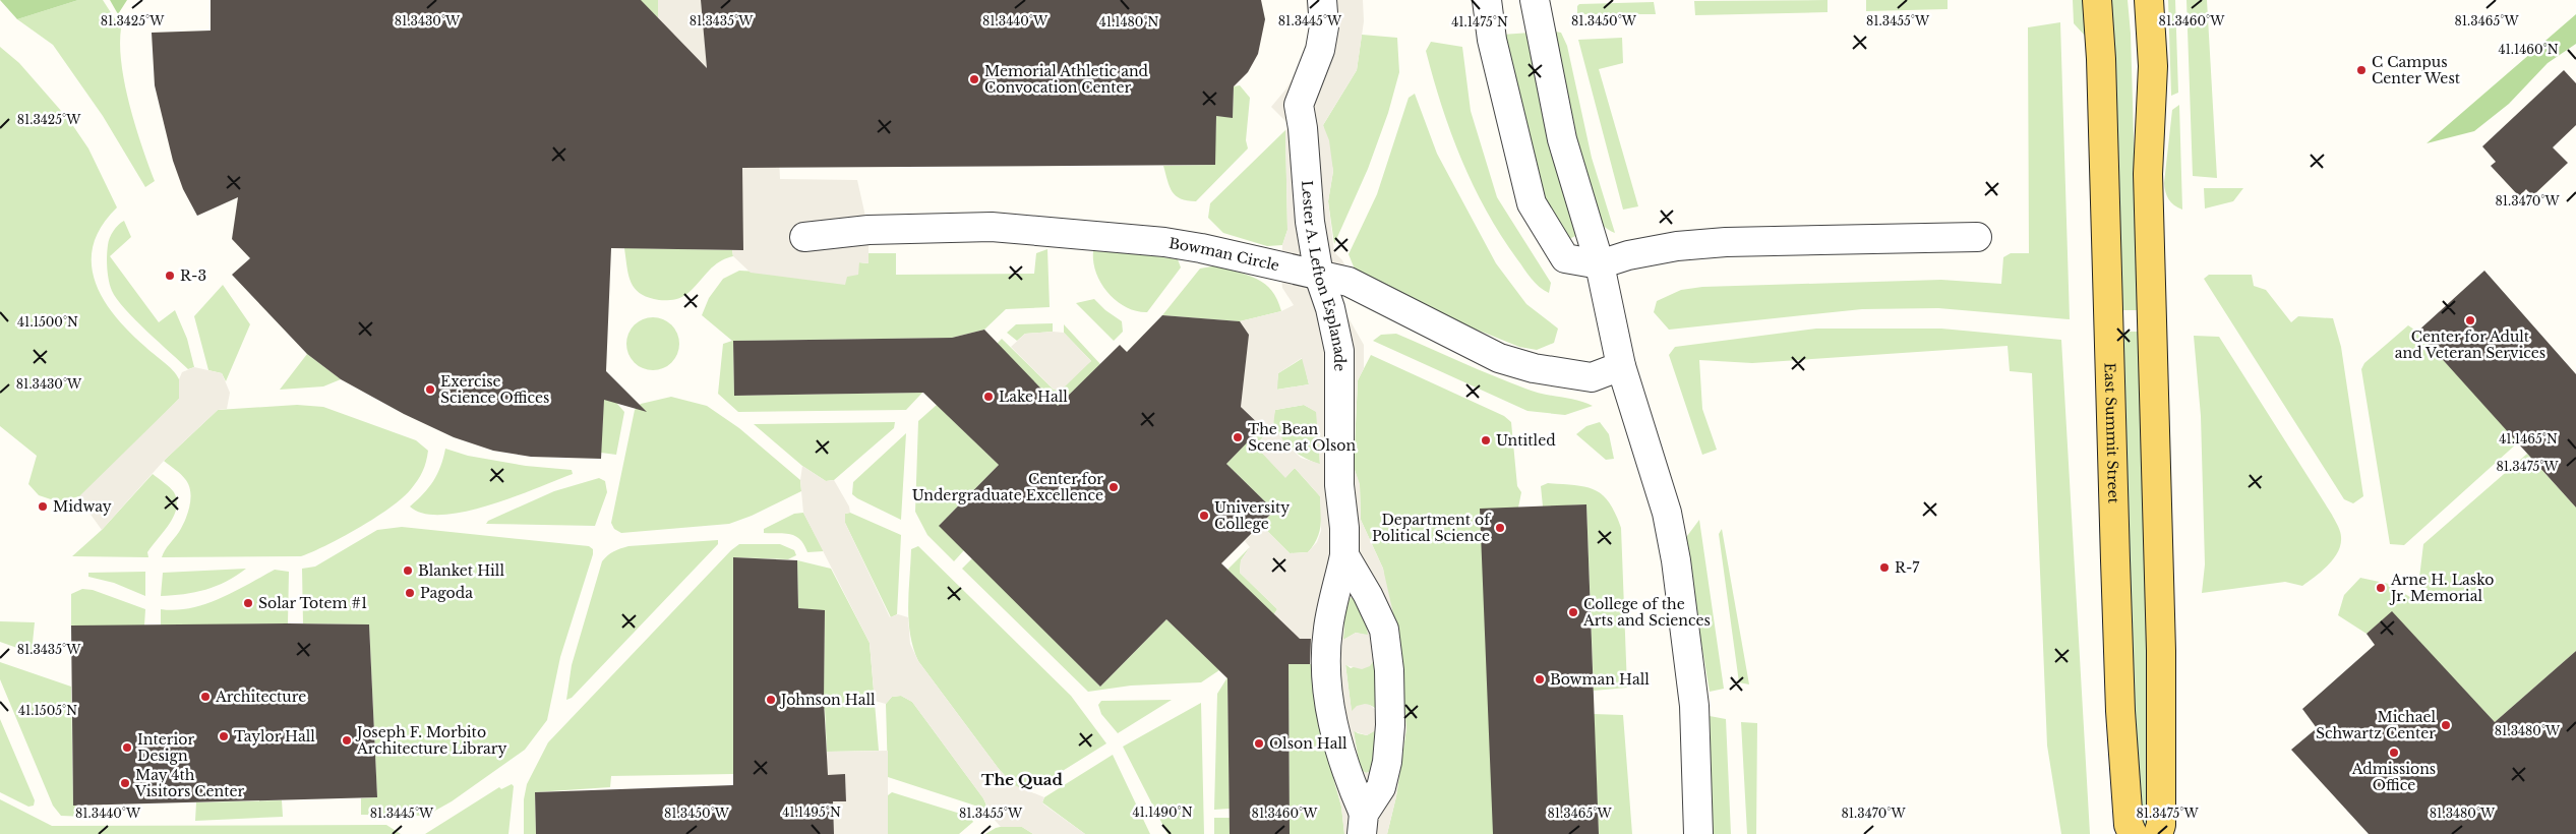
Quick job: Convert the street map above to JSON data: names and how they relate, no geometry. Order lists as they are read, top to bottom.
{
  "streets": {
    "main road": ["East Summit Street"],
    "street": ["Bowman Circle", "Lester A. Lefton Esplanade"]
  },
  "crossings": [
    ["Bowman Circle", "Lester A. Lefton Esplanade"]
  ],
  "districts": ["The Quad"],
  "places": [
    "C Campus Center West",
    "Memorial Athletic and Convocation Center",
    "R-3",
    "Center for Adult and Veteran Services",
    "Exercise Science Offices",
    "Lake Hall",
    "The Bean Scene at Olson",
    "Untitled",
    "Center for Undergraduate Excellence",
    "Midway",
    "University College",
    "Department of Political Science",
    "R-7",
    "Blanket Hill",
    "Arne H. Lasko Jr. Memorial",
    "Pagoda",
    "Solar Totem #1",
    "College of the Arts and Sciences",
    "Bowman Hall",
    "Architecture",
    "Johnson Hall",
    "Michael Schwartz Center",
    "Taylor Hall",
    "Joseph F. Morbito Architecture Library",
    "Olson Hall",
    "Interior Design",
    "Admissions Office",
    "May 4th Visitors Center"
  ],
  "coordinates": [
    "81.3425°W",
    "81.3430°W",
    "81.3435°W",
    "81.3440°W",
    "81.3445°W",
    "81.3450°W",
    "81.3455°W",
    "81.3460°W",
    "81.3465°W",
    "41.1480°N",
    "41.1475°N",
    "41.1460°N",
    "81.3470°W",
    "41.1500°N",
    "41.1465°N",
    "81.3475°W",
    "41.1505°N",
    "81.3480°W",
    "41.1495°N",
    "41.1490°N"
  ]
}
